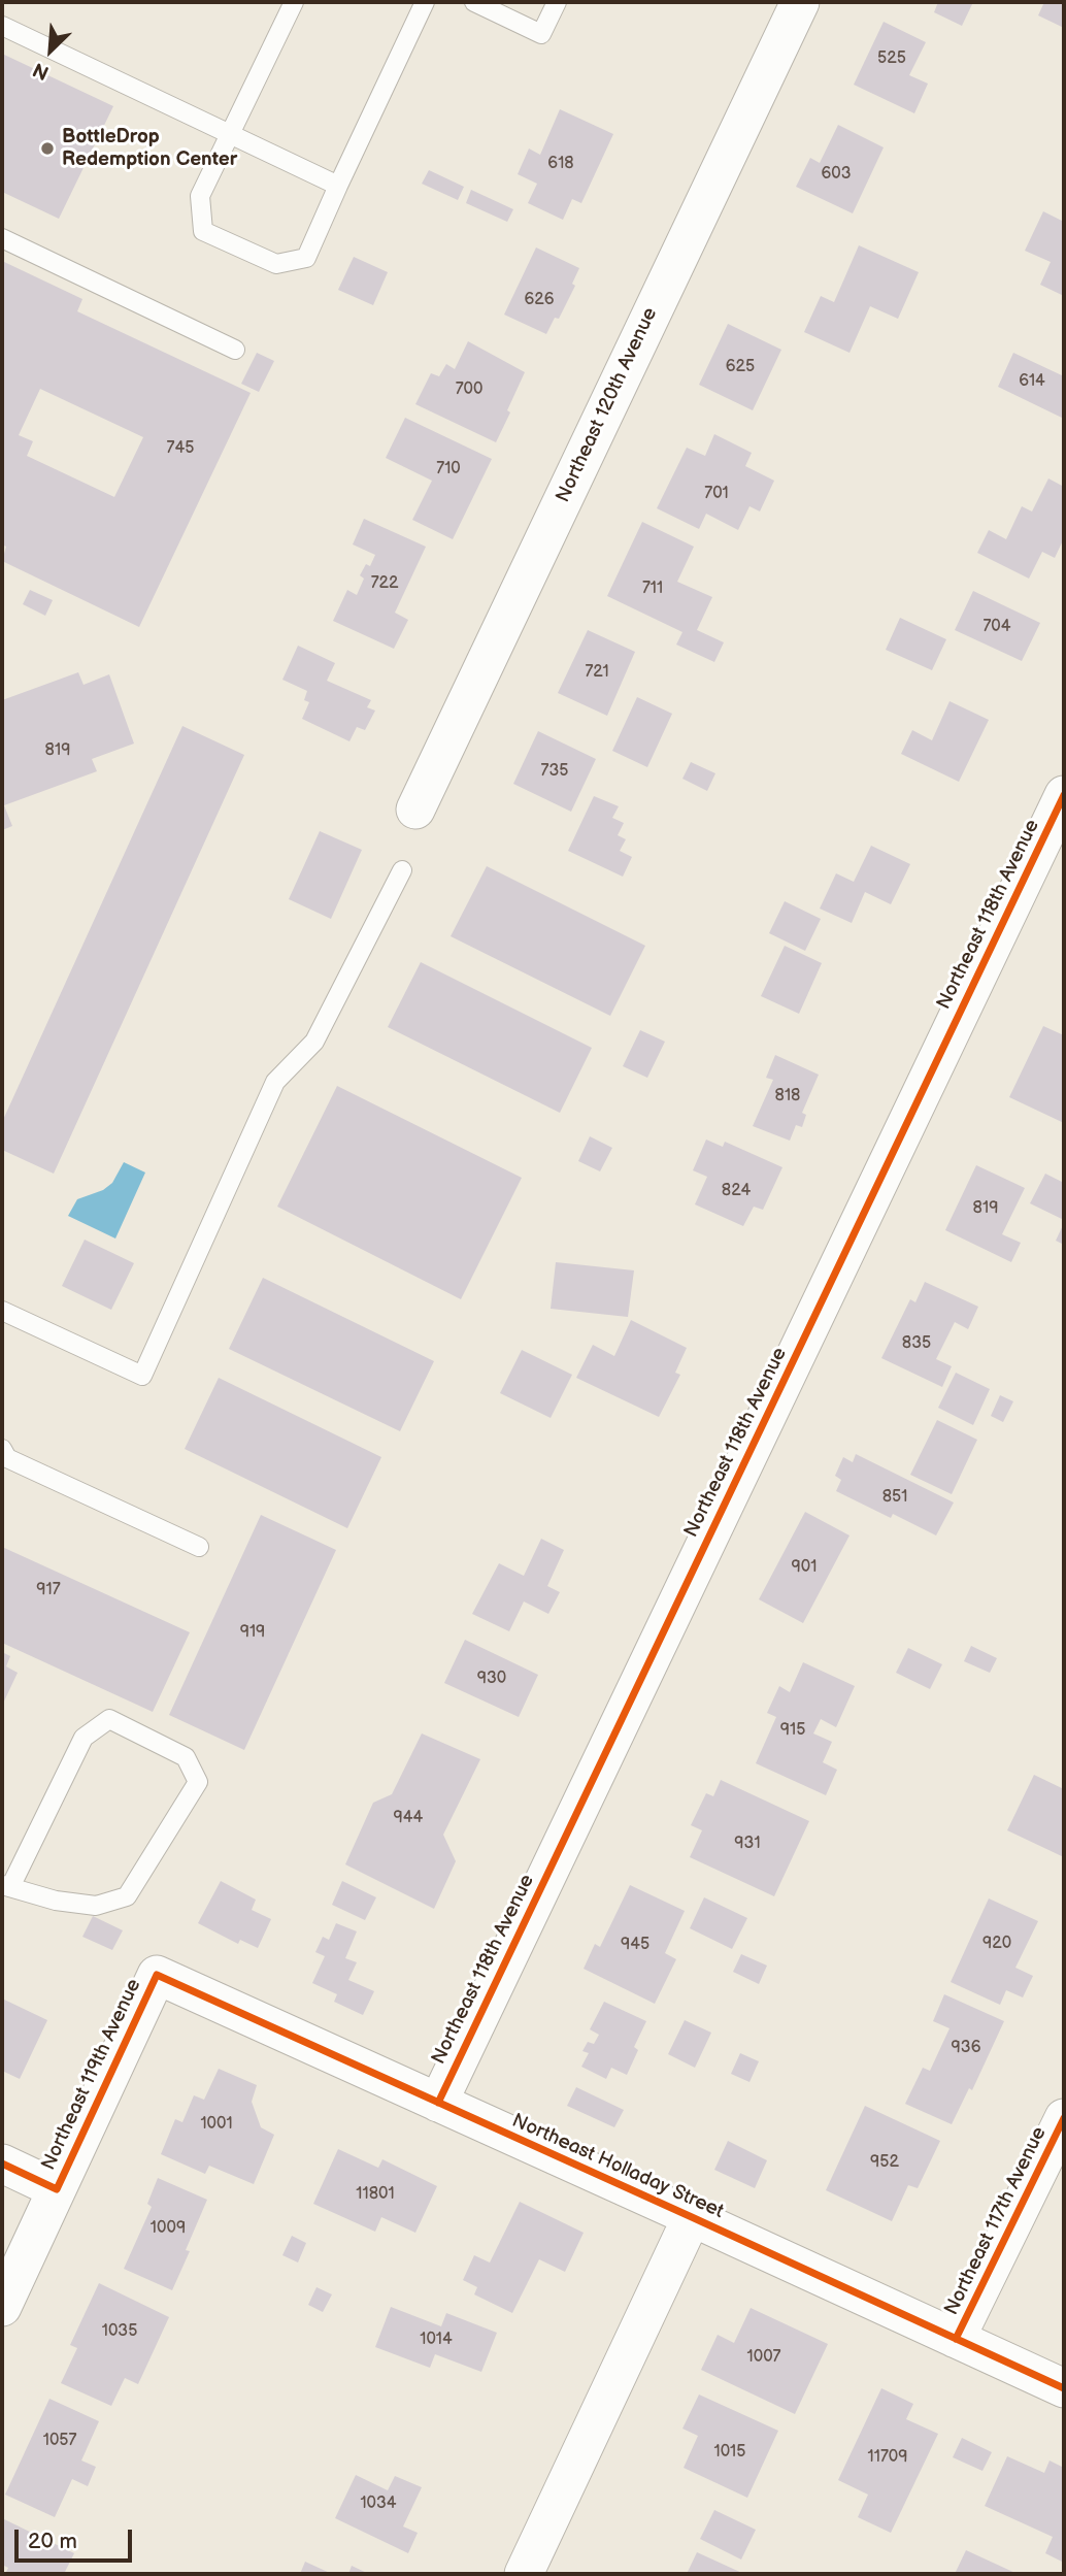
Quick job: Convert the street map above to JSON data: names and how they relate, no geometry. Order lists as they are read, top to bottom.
{
  "streets": {
    "street": [
      "Northeast 120th Avenue",
      "Northeast 118th Avenue",
      "Northeast 119th Avenue",
      "Northeast Holladay Street",
      "Northeast 117th Avenue"
    ]
  },
  "crossings": [
    ["Northeast 118th Avenue", "Northeast Holladay Street"],
    ["Northeast 119th Avenue", "Northeast Holladay Street"],
    ["Northeast Holladay Street", "Northeast 117th Avenue"]
  ],
  "places": ["BottleDrop Redemption Center"],
  "house_numbers": [
    "525",
    "618",
    "603",
    "626",
    "625",
    "614",
    "700",
    "745",
    "710",
    "701",
    "722",
    "711",
    "704",
    "721",
    "819",
    "735",
    "818",
    "824",
    "819",
    "835",
    "851",
    "901",
    "917",
    "919",
    "930",
    "915",
    "944",
    "931",
    "920",
    "945",
    "936",
    "1001",
    "952",
    "11801",
    "1009",
    "1035",
    "1014",
    "1007",
    "1057",
    "1015",
    "11709",
    "1034"
  ],
  "scale_bar": "20 m",
  "north": "bottom left"
}
